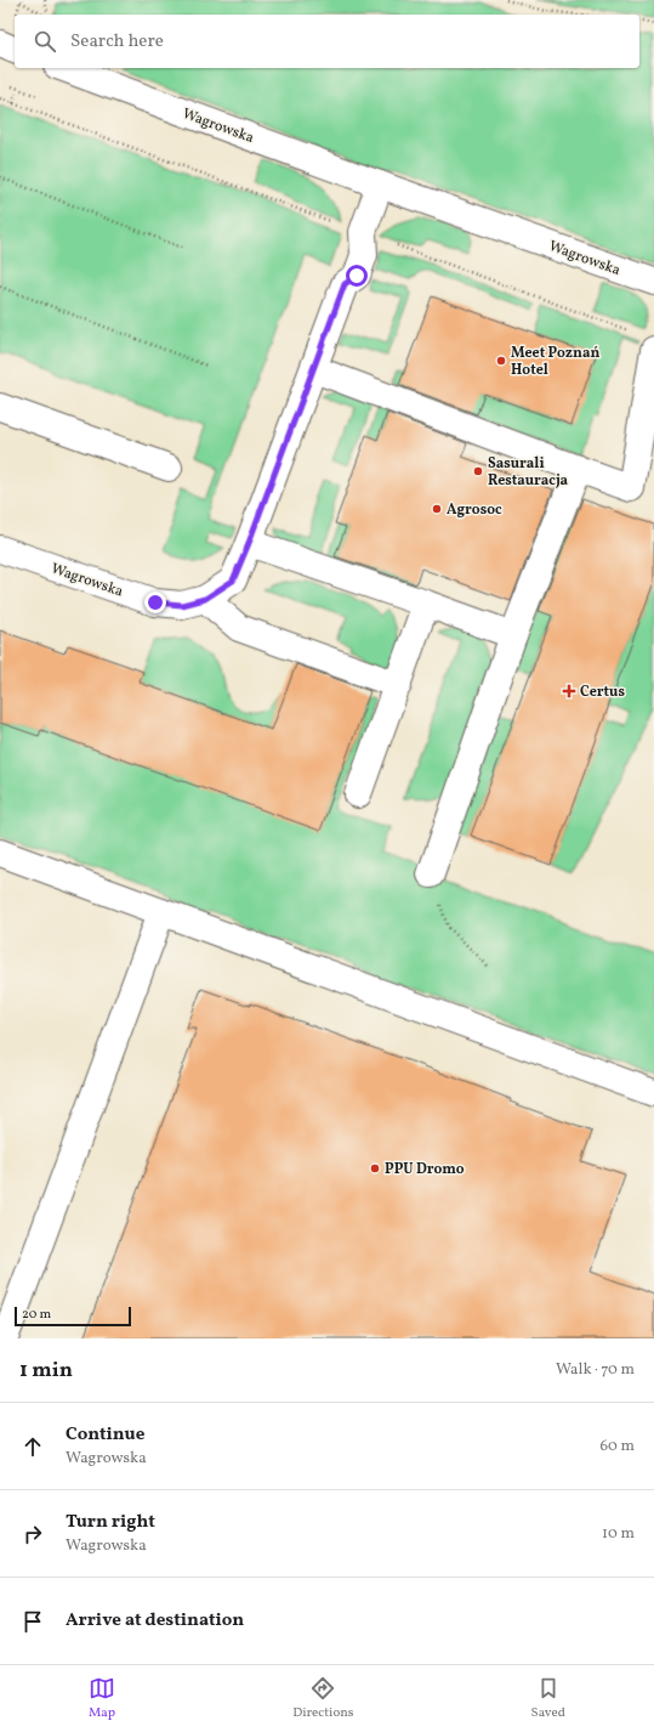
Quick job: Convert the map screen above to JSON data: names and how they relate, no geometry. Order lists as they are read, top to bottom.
{
  "streets": {
    "street": ["Wagrowska"]
  },
  "places": {
    "other": [
      "Meet Poznań Hotel",
      "Sasurali Restauracja",
      "Agrosoc",
      "PPU Dromo"
    ],
    "health": ["Certus"]
  },
  "scale_bar": "20 m",
  "page": {
    "search": "Search here",
    "scale": "20 m",
    "heading": ["1 min", "Walk · 70 m"],
    "list": [
      ["Continue", "Wagrowska", "60 m"],
      ["Turn right", "Wagrowska", "10 m"],
      "Arrive at destination"
    ],
    "nav": ["Map", "Directions", "Saved"]
  }
}
